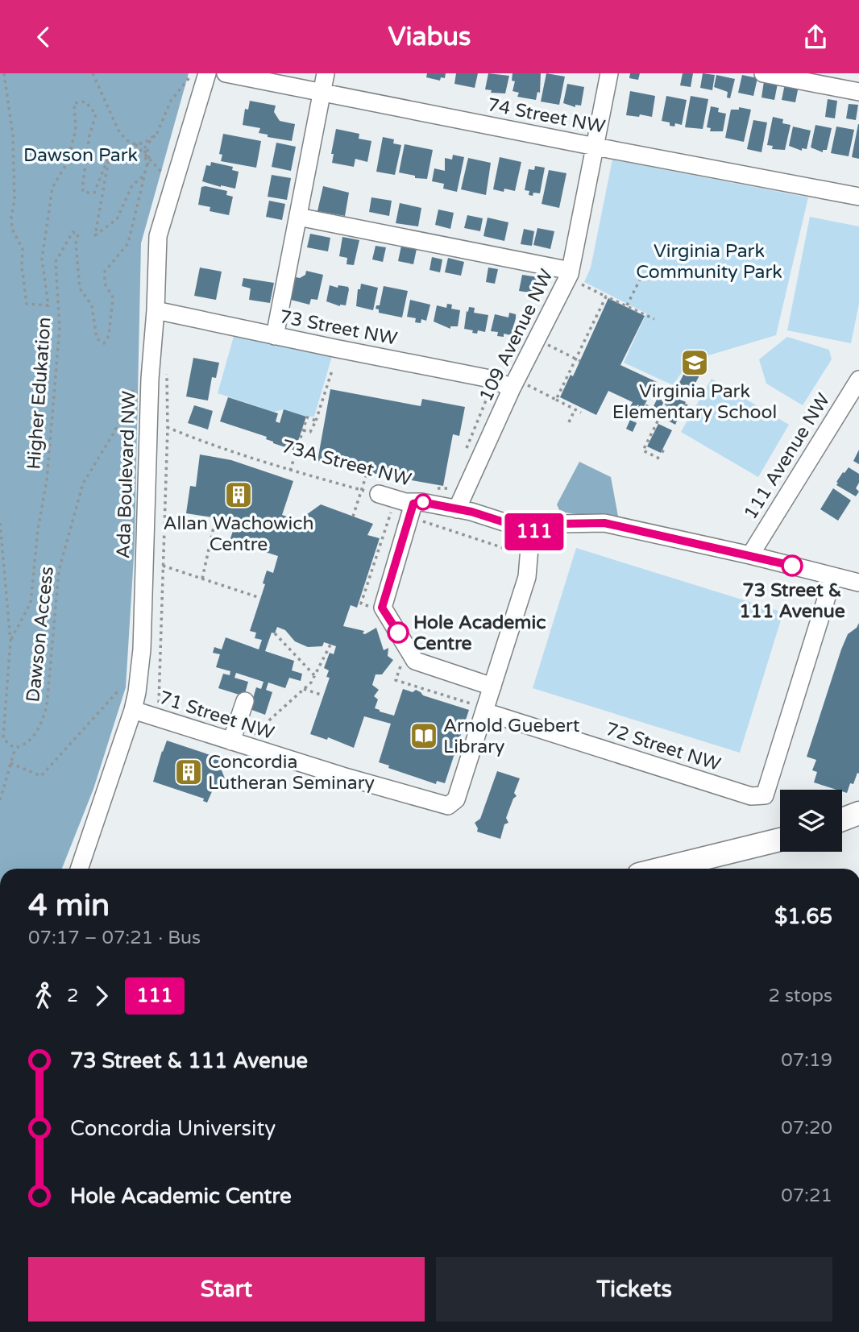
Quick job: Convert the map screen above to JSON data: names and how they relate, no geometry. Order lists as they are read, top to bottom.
{
  "streets": {
    "street": [
      "74 Street NW",
      "73 Street NW",
      "109 Avenue NW",
      "111 Avenue NW",
      "73A Street NW",
      "Ada Boulevard NW",
      "71 Street NW",
      "72 Street NW"
    ],
    "path": ["Higher Edukation", "Dawson Access"]
  },
  "crossings": [
    ["74 Street NW", "109 Avenue NW"],
    ["73 Street NW", "109 Avenue NW"],
    ["73 Street NW", "Ada Boulevard NW"],
    ["109 Avenue NW", "73A Street NW"],
    ["Higher Edukation", "Dawson Access"],
    ["73A Street NW", "Ada Boulevard NW"],
    ["Ada Boulevard NW", "71 Street NW"],
    ["71 Street NW", "72 Street NW"]
  ],
  "parks": ["Dawson Park", "Virginia Park Community Park"],
  "places": {
    "school or university": ["Virginia Park Elementary School"],
    "building": ["Allan Wachowich Centre", "Concordia Lutheran Seminary"],
    "other": ["73 Street & 111 Avenue", "Hole Academic Centre"],
    "library": ["Arnold Guebert Library"]
  },
  "lines": ["bus line 111"],
  "page": {
    "header": "Viabus",
    "on_map": "111",
    "heading": ["4 min", "07:17 – 07:21 · Bus", "$1.65"],
    "legs": ["2", "111", "2 stops"],
    "list": [
      {
        "name": "73 Street & 111 Avenue",
        "value": "07:19"
      },
      {
        "name": "Concordia University",
        "value": "07:20"
      },
      {
        "name": "Hole Academic Centre",
        "value": "07:21"
      }
    ],
    "buttons": ["Start", "Tickets"]
  }
}
